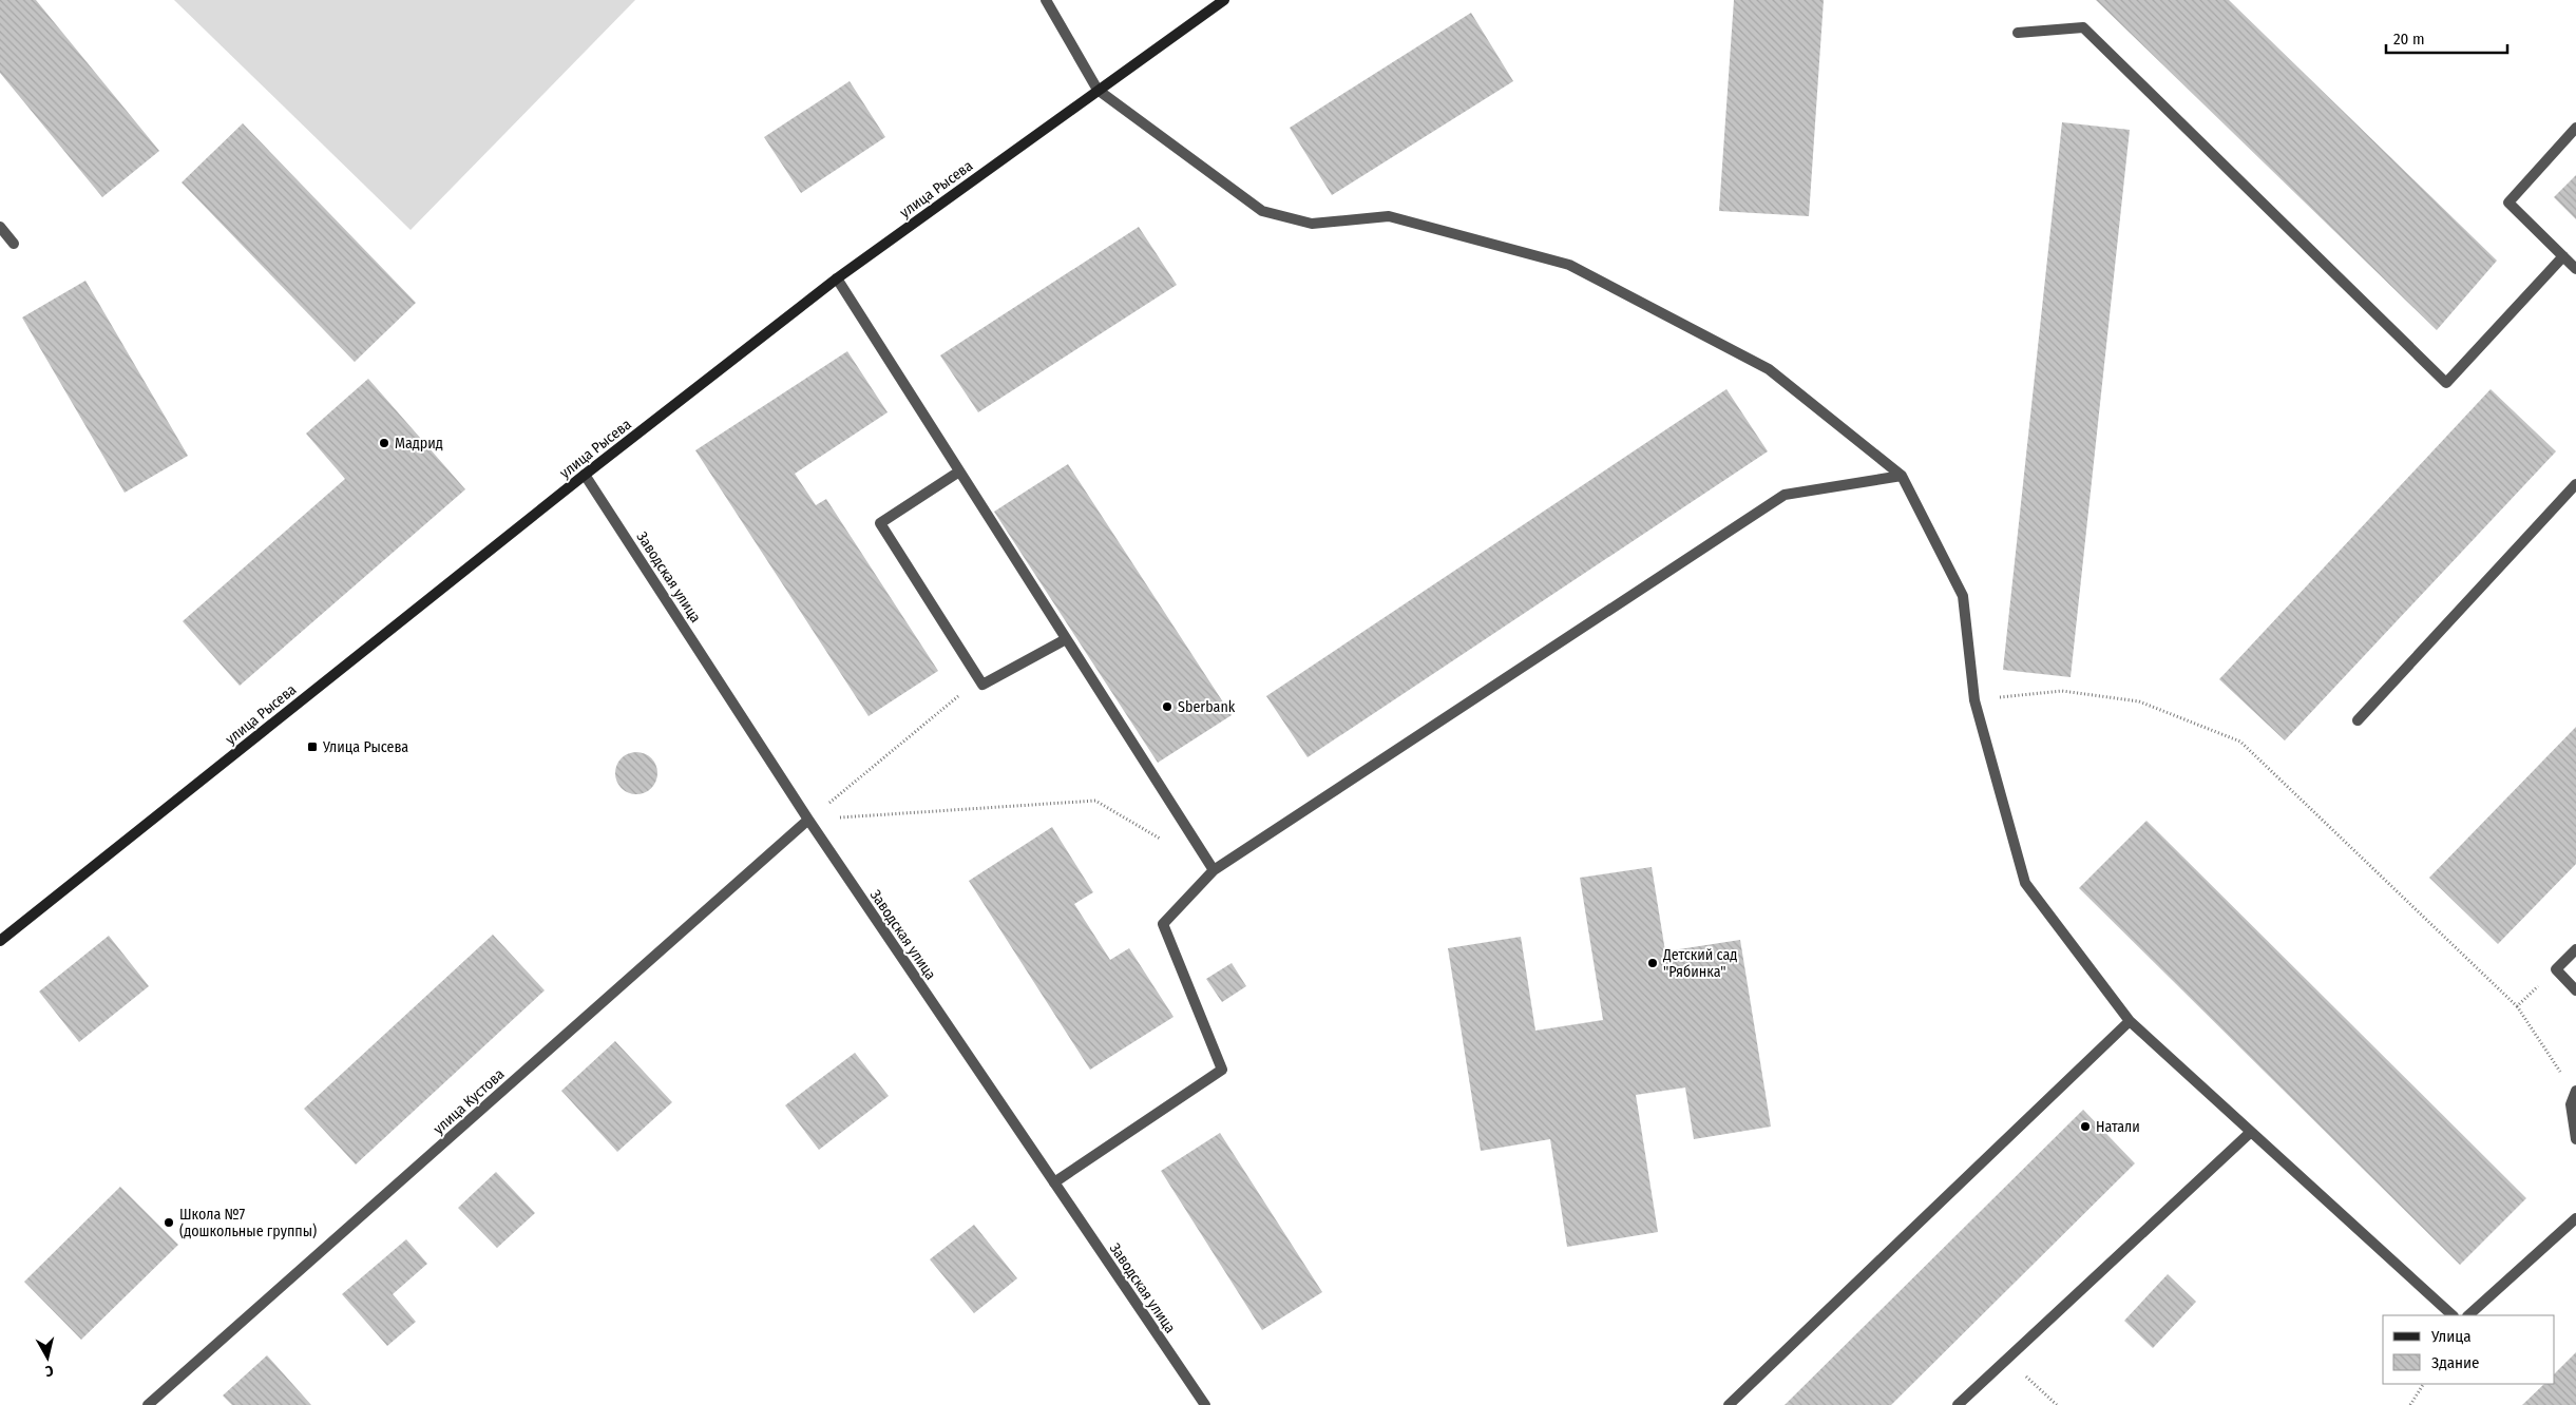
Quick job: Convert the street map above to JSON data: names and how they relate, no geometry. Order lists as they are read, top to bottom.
{
  "streets": {
    "main road": ["улица Рысева"],
    "street": ["Заводская улица", "улица Кустова"]
  },
  "crossings": [
    ["улица Рысева", "Заводская улица"],
    ["Заводская улица", "улица Кустова"]
  ],
  "places": {
    "other": [
      "Мадрид",
      "Sberbank",
      "Детский сад \"Рябинка\"",
      "Натали",
      "Школа №7 (дошкольные группы)"
    ],
    "transit": ["Улица Рысева"]
  },
  "legend": ["Улица", "Здание"],
  "scale_bar": "20 m",
  "north": "bottom"
}
